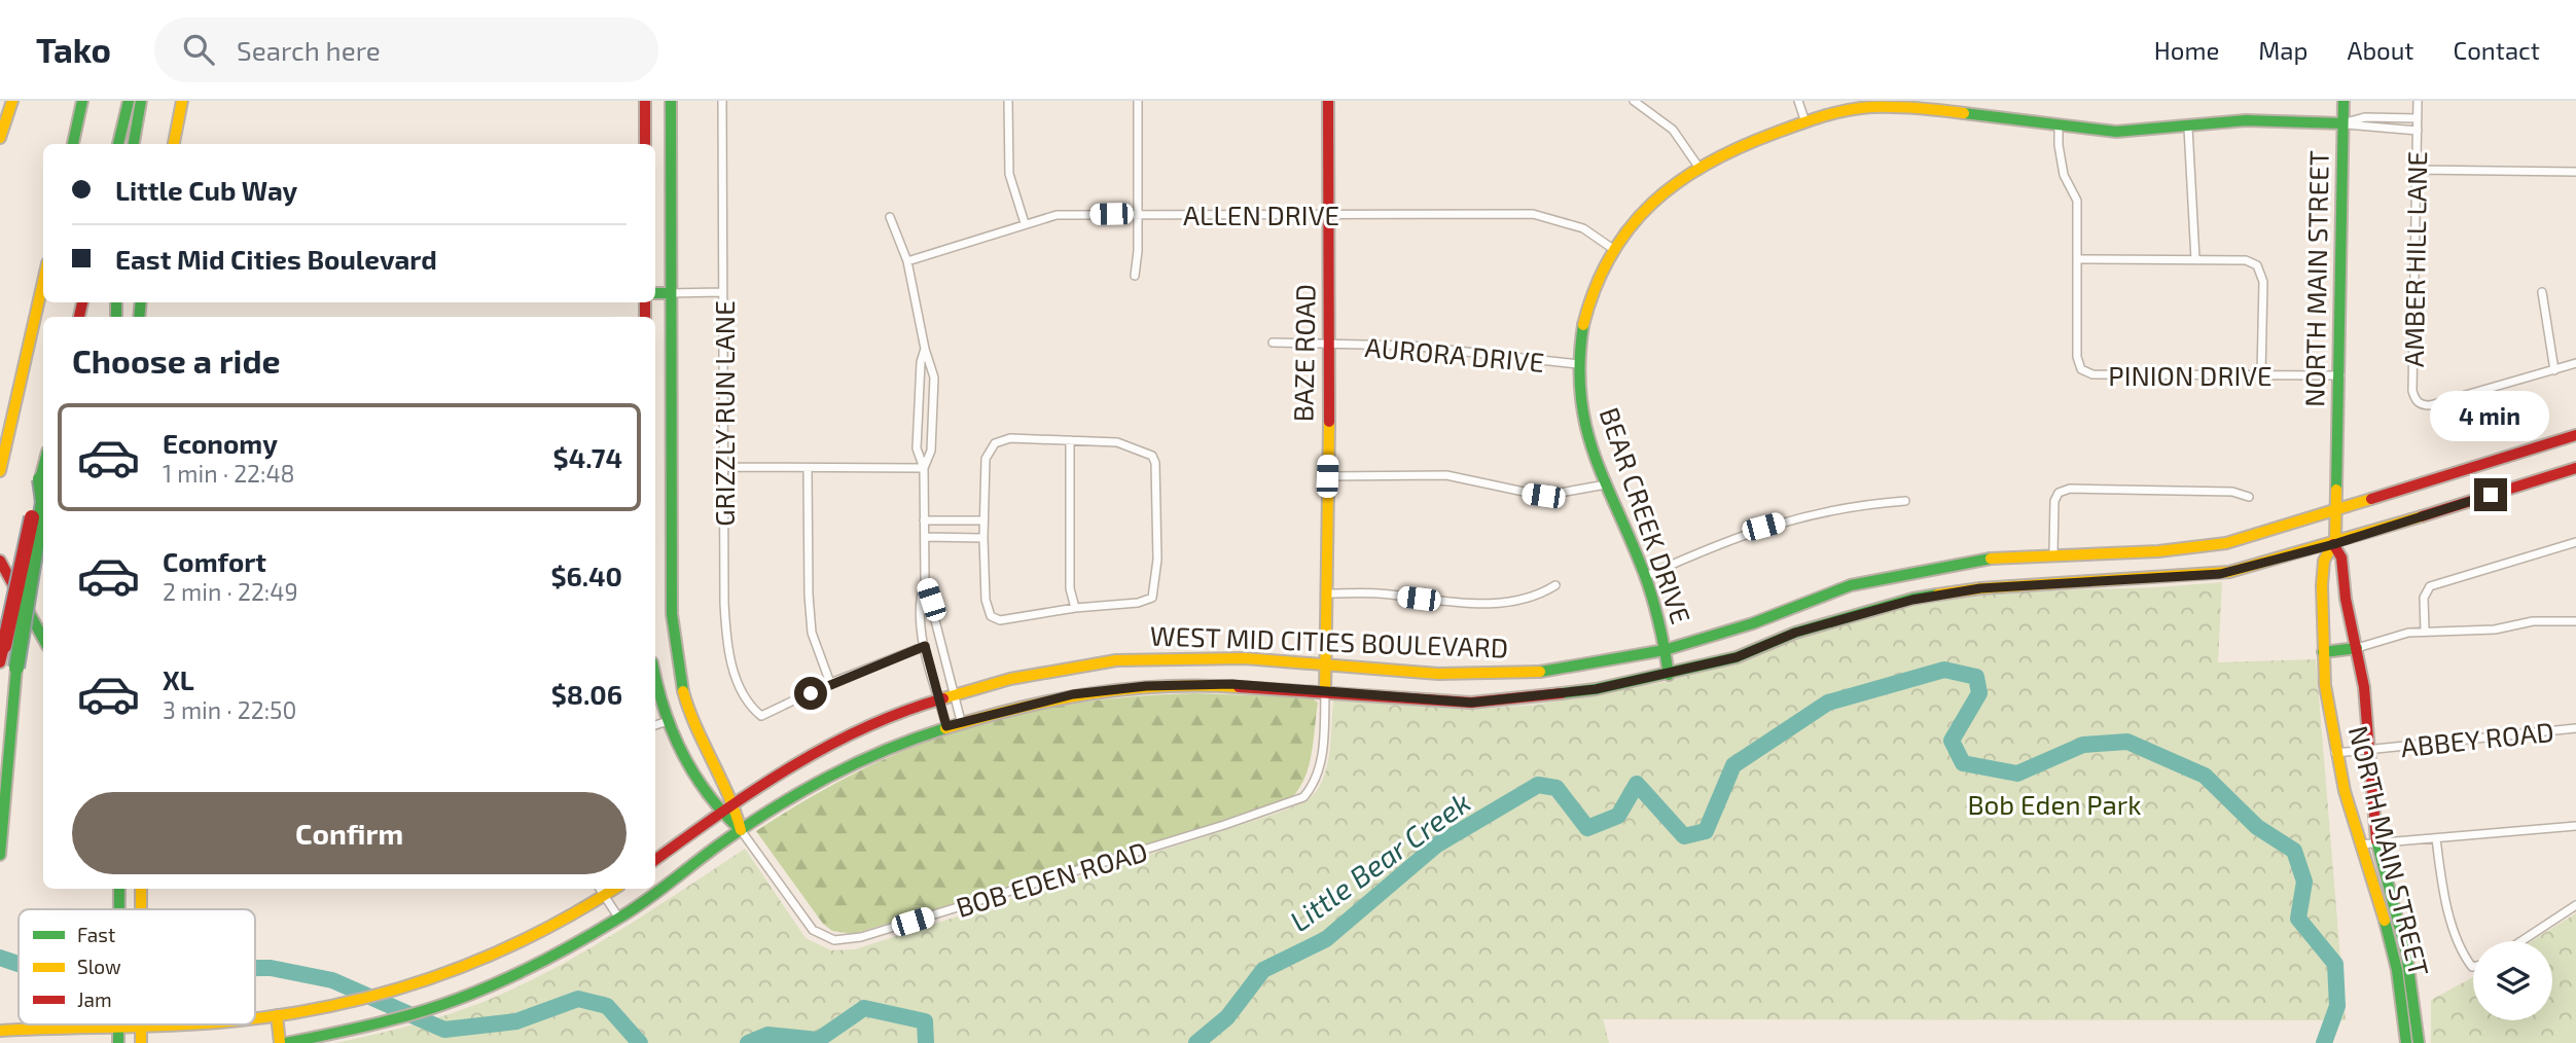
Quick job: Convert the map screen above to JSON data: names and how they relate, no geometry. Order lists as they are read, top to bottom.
{
  "streets": {
    "main road": [
      "NORTH MAIN STREET",
      "BAZE ROAD",
      "BEAR CREEK DRIVE",
      "WEST MID CITIES BOULEVARD"
    ],
    "street": [
      "ALLEN DRIVE",
      "AMBER HILL LANE",
      "AURORA DRIVE",
      "PINION DRIVE",
      "GRIZZLY RUN LANE",
      "ABBEY ROAD",
      "BOB EDEN ROAD"
    ]
  },
  "crossings": [
    ["ALLEN DRIVE", "BAZE ROAD"],
    ["ALLEN DRIVE", "BEAR CREEK DRIVE"],
    ["AMBER HILL LANE", "BEAR CREEK DRIVE"],
    ["NORTH MAIN STREET", "PINION DRIVE"],
    ["NORTH MAIN STREET", "BEAR CREEK DRIVE"],
    ["NORTH MAIN STREET", "WEST MID CITIES BOULEVARD"],
    ["NORTH MAIN STREET", "ABBEY ROAD"],
    ["BAZE ROAD", "AURORA DRIVE"],
    ["BAZE ROAD", "WEST MID CITIES BOULEVARD"],
    ["BAZE ROAD", "BOB EDEN ROAD"],
    ["AURORA DRIVE", "BEAR CREEK DRIVE"],
    ["BEAR CREEK DRIVE", "WEST MID CITIES BOULEVARD"],
    ["WEST MID CITIES BOULEVARD", "BOB EDEN ROAD"]
  ],
  "water": ["Little Bear Creek"],
  "parks": ["Bob Eden Park"],
  "legend": ["Fast", "Slow", "Jam"],
  "page": {
    "header": "Tako",
    "search": "Search here",
    "nav": [
      "Home",
      "Map",
      "About",
      "Contact"
    ],
    "banner": ["Little Cub Way", "East Mid Cities Boulevard"],
    "heading": "Choose a ride",
    "bubble": "4 min",
    "list": [
      {
        "name": "Economy",
        "note": "1 min · 22:48",
        "value": "$4.74"
      },
      {
        "name": "Comfort",
        "note": "2 min · 22:49",
        "value": "$6.40"
      },
      {
        "name": "XL",
        "note": "3 min · 22:50",
        "value": "$8.06"
      }
    ],
    "buttons": "Confirm"
  }
}
